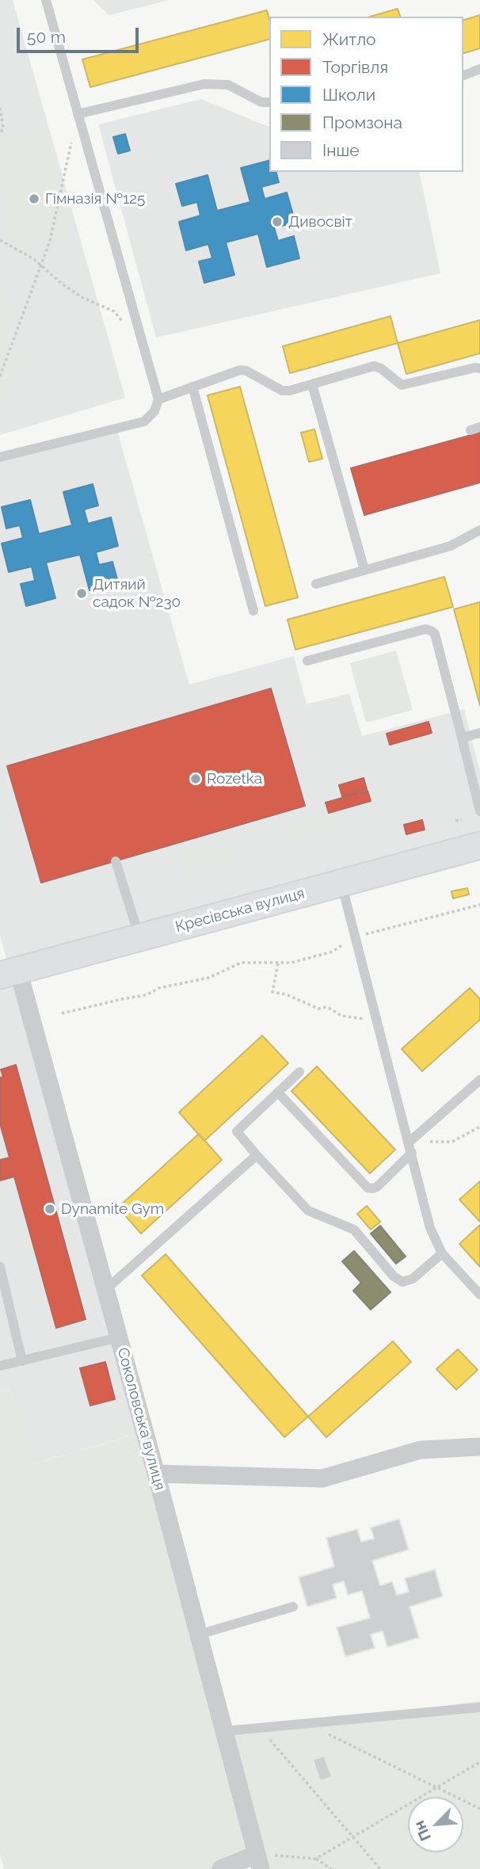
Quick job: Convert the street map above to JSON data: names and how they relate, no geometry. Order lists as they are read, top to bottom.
{
  "streets": {
    "street": ["Кресівська вулиця", "Соколовська вулиця"]
  },
  "crossings": [
    ["Кресівська вулиця", "Соколовська вулиця"]
  ],
  "places": [
    "Гімназія №125",
    "Дивосвіт",
    "Дитяий садок №230",
    "Rozetka",
    "Dynamite Gym"
  ],
  "legend": [
    "Житло",
    "Торгівля",
    "Школи",
    "Промзона",
    "Інше"
  ],
  "scale_bar": "50 m",
  "north": "bottom left"
}
